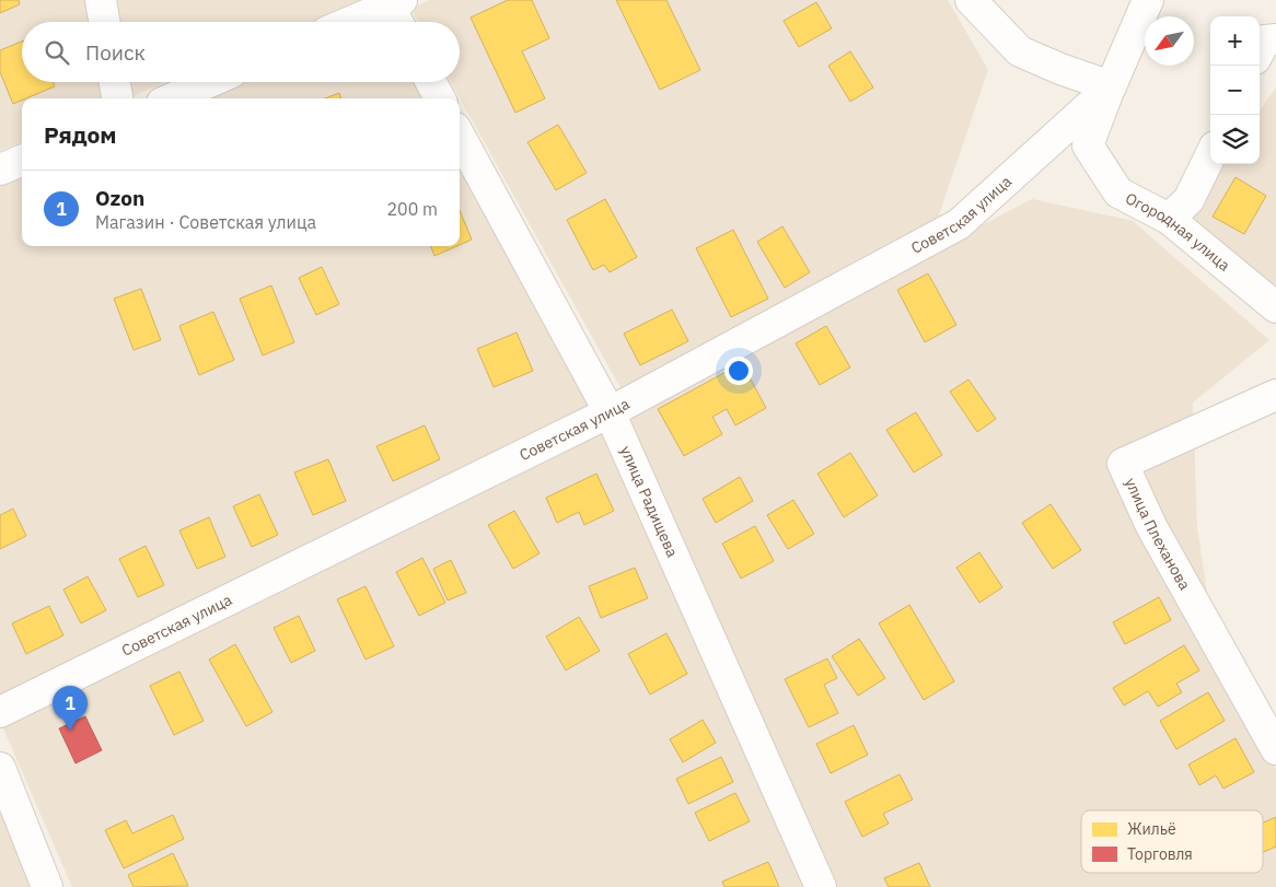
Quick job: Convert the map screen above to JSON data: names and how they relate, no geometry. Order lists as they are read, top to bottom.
{
  "streets": {
    "street": [
      "Советская улица",
      "Огородная улица",
      "улица Радищева",
      "улица Плеханова"
    ]
  },
  "crossings": [
    ["Советская улица", "Огородная улица"],
    ["Советская улица", "улица Радищева"]
  ],
  "legend": ["Жильё", "Торговля"],
  "north": "bottom left",
  "page": {
    "map_buttons": ["+", "−"],
    "search": "Поиск",
    "heading": "Рядом",
    "list": [
      {
        "mark": "1",
        "name": "Ozon",
        "note": "Магазин · Советская улица",
        "value": "200 m"
      }
    ],
    "pins": "1"
  }
}
